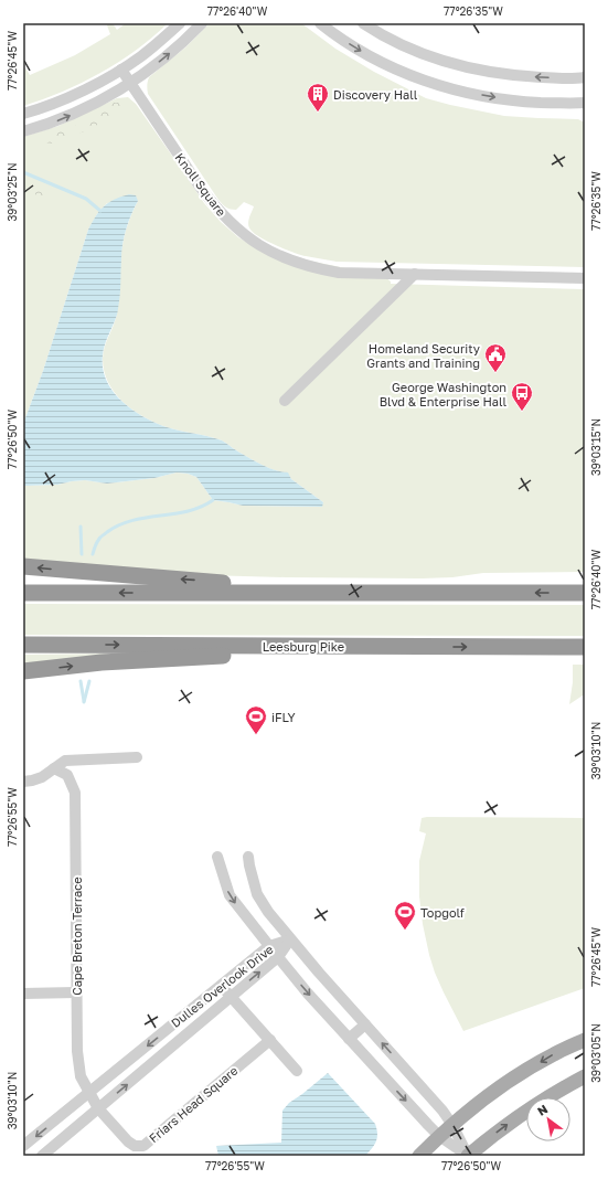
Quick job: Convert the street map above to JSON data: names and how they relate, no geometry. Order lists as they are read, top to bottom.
{
  "streets": {
    "highway": ["Leesburg Pike"],
    "street": [
      "Knoll Square",
      "Cape Breton Terrace",
      "Dulles Overlook Drive",
      "Friars Head Square"
    ]
  },
  "crossings": [
    ["Cape Breton Terrace", "Dulles Overlook Drive"],
    ["Cape Breton Terrace", "Friars Head Square"],
    ["Dulles Overlook Drive", "Friars Head Square"]
  ],
  "places": {
    "building": ["Discovery Hall"],
    "public building": ["Homeland Security Grants and Training"],
    "bus stop": ["George Washington Blvd & Enterprise Hall"],
    "sports": ["iFLY", "Topgolf"]
  },
  "north": "top left",
  "coordinates": [
    "77°26'40\"W",
    "77°26'35\"W",
    "77°26'45\"W",
    "39°03'25\"N",
    "77°26'50\"W",
    "39°03'15\"N",
    "39°03'10\"N",
    "77°26'55\"W",
    "39°03'05\"N"
  ]
}
